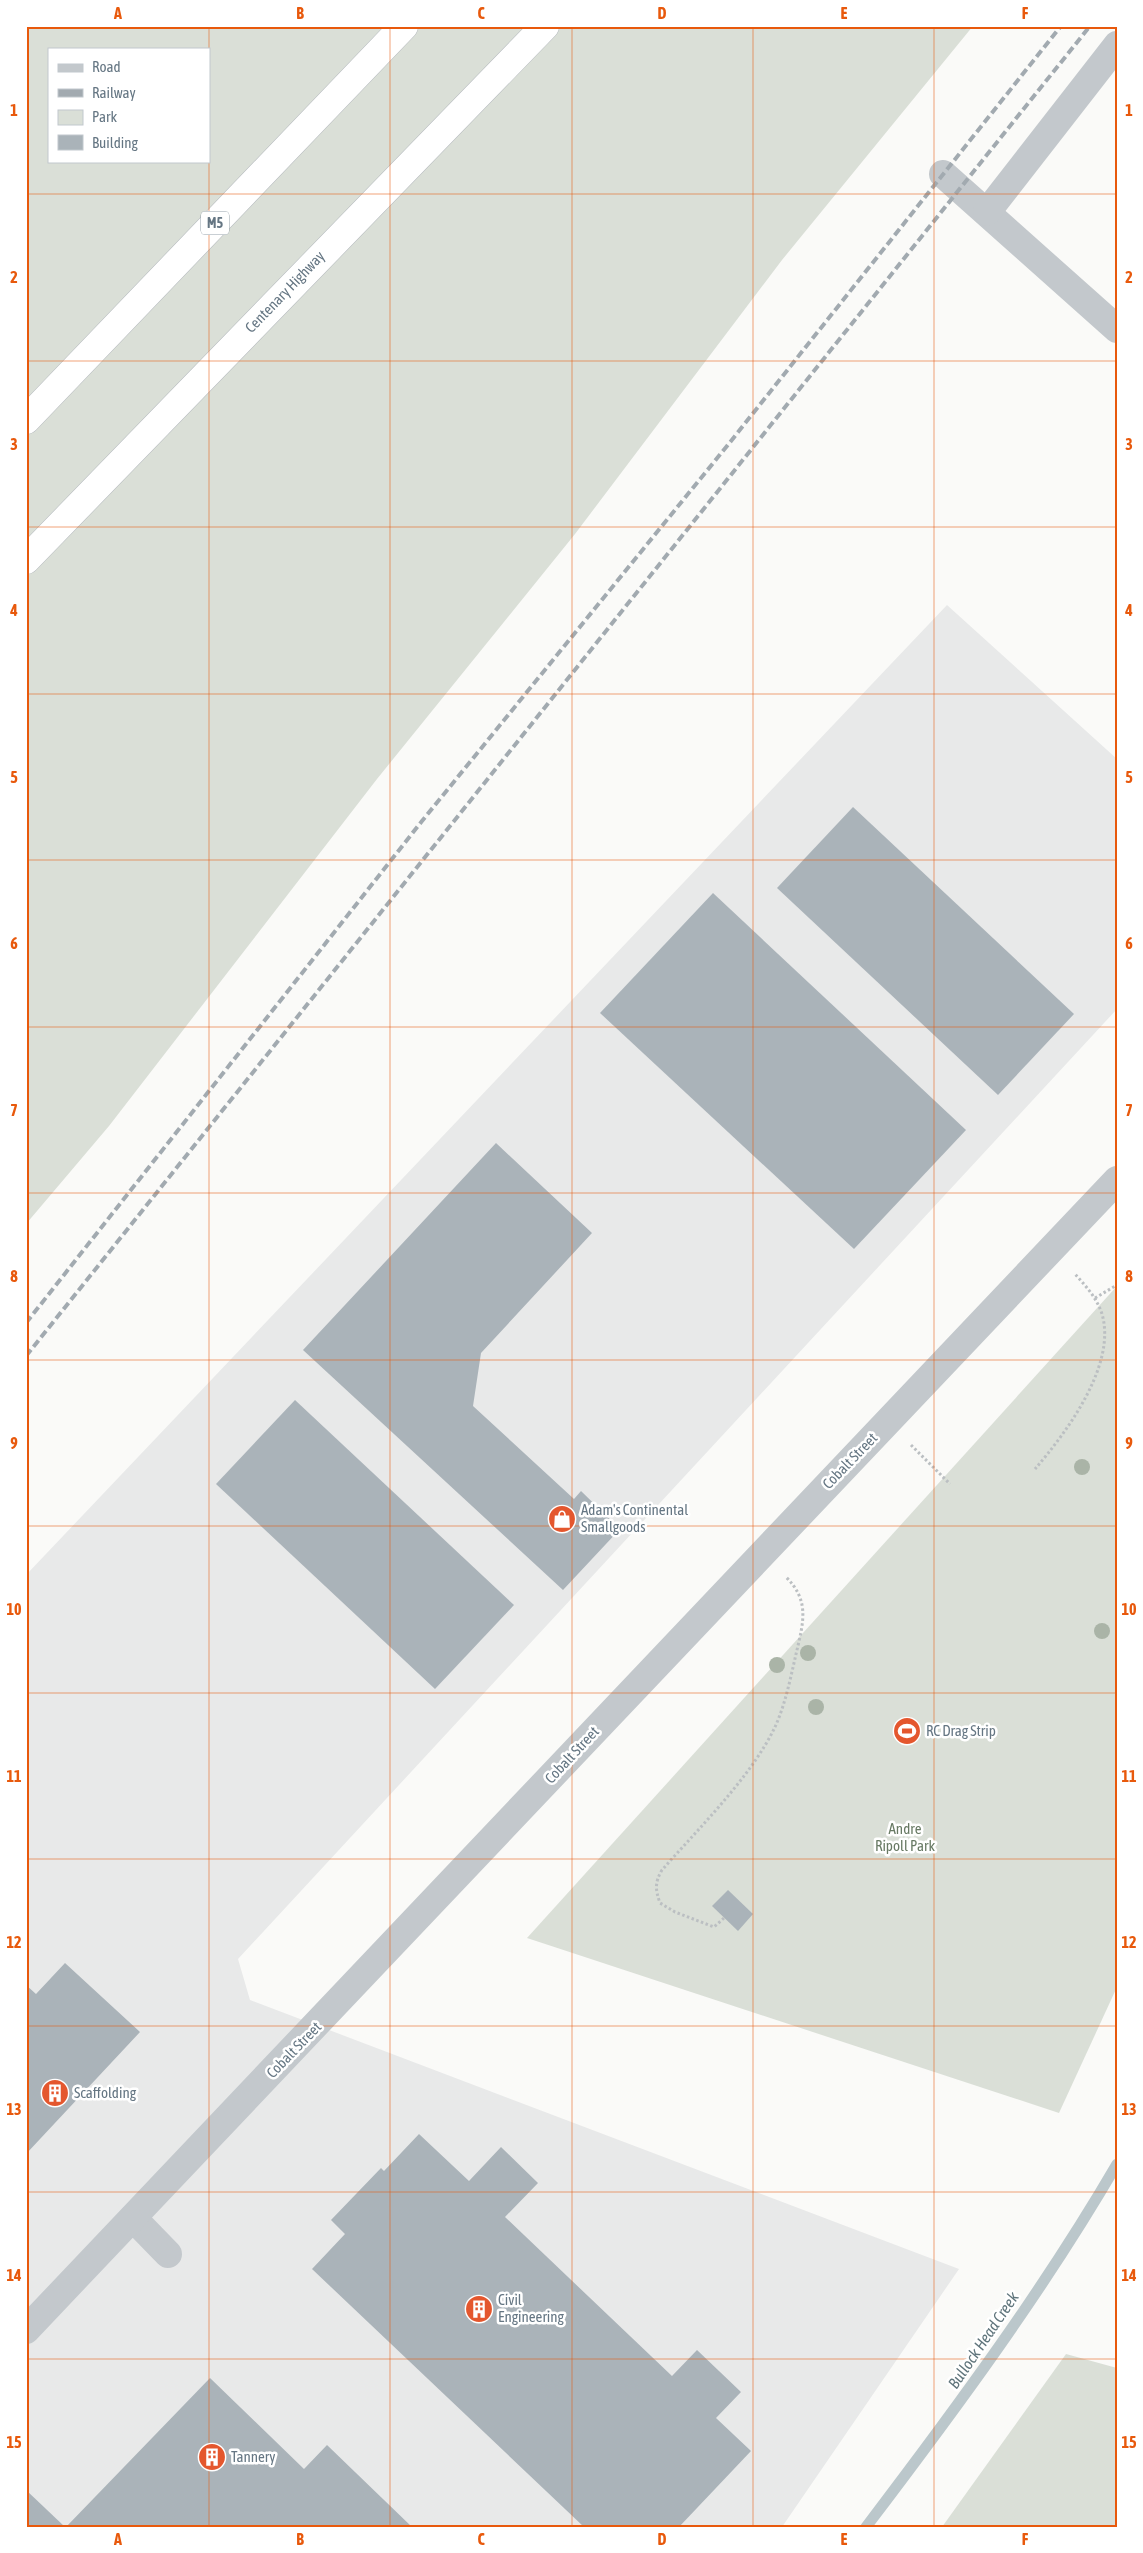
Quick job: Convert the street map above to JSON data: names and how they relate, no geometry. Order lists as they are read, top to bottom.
{
  "streets": {
    "highway": ["M5", "Centenary Highway"],
    "street": ["Cobalt Street"]
  },
  "water": ["Bullock Head Creek"],
  "parks": ["Andre Ripoll Park"],
  "places": {
    "shop": ["Adam's Continental Smallgoods"],
    "sports": ["RC Drag Strip"],
    "building": ["Scaffolding", "Civil Engineering", "Tannery"]
  },
  "legend": [
    "Road",
    "Railway",
    "Park",
    "Building"
  ],
  "grid": {
    "columns": [
      "A",
      "B",
      "C",
      "D",
      "E",
      "F"
    ],
    "rows": [
      "1",
      "2",
      "3",
      "4",
      "5",
      "6",
      "7",
      "8",
      "9",
      "10",
      "11",
      "12",
      "13",
      "14",
      "15"
    ]
  }
}
